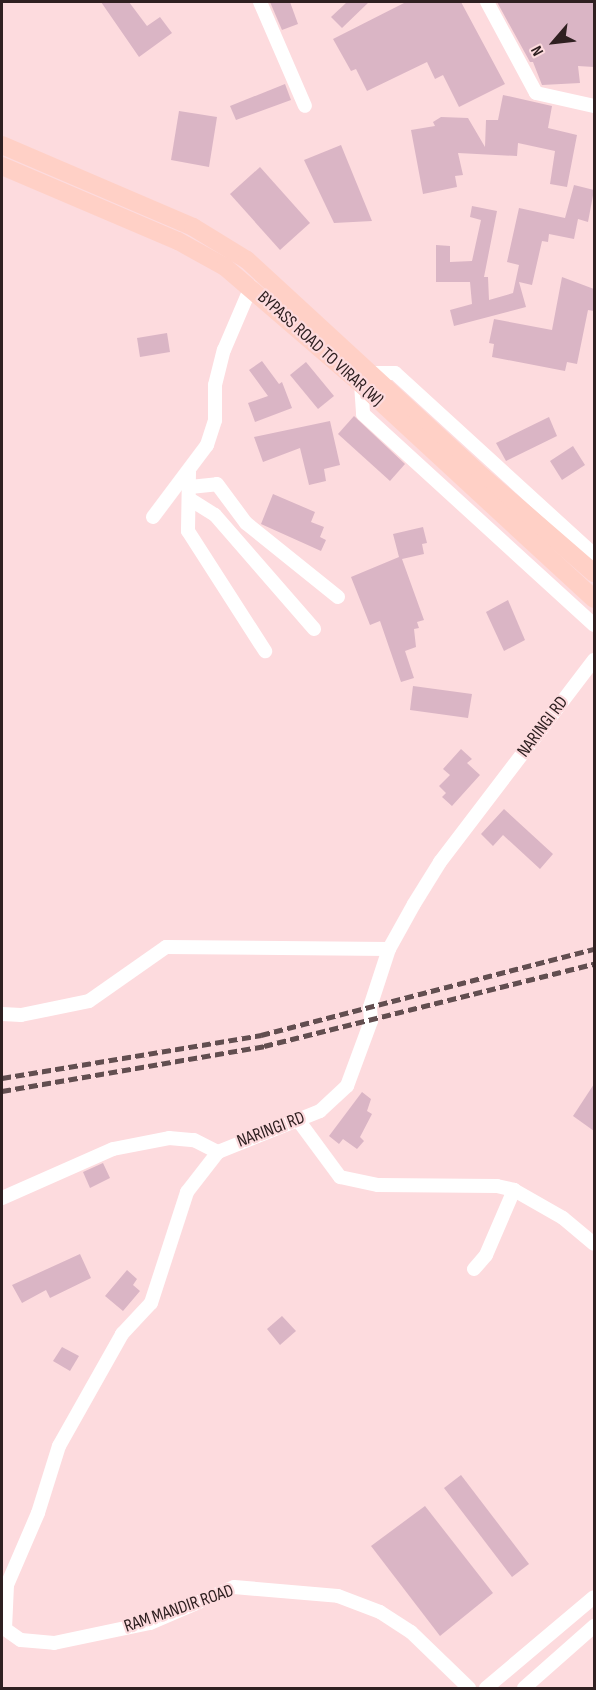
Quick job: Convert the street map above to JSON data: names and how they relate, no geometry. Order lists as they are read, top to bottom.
{
  "streets": {
    "main road": ["BYPASS ROAD TO VIRAR (W)"],
    "street": ["NARINGI RD", "RAM MANDIR ROAD"]
  },
  "crossings": [
    ["NARINGI RD", "RAM MANDIR ROAD"]
  ],
  "north": "bottom left"
}
